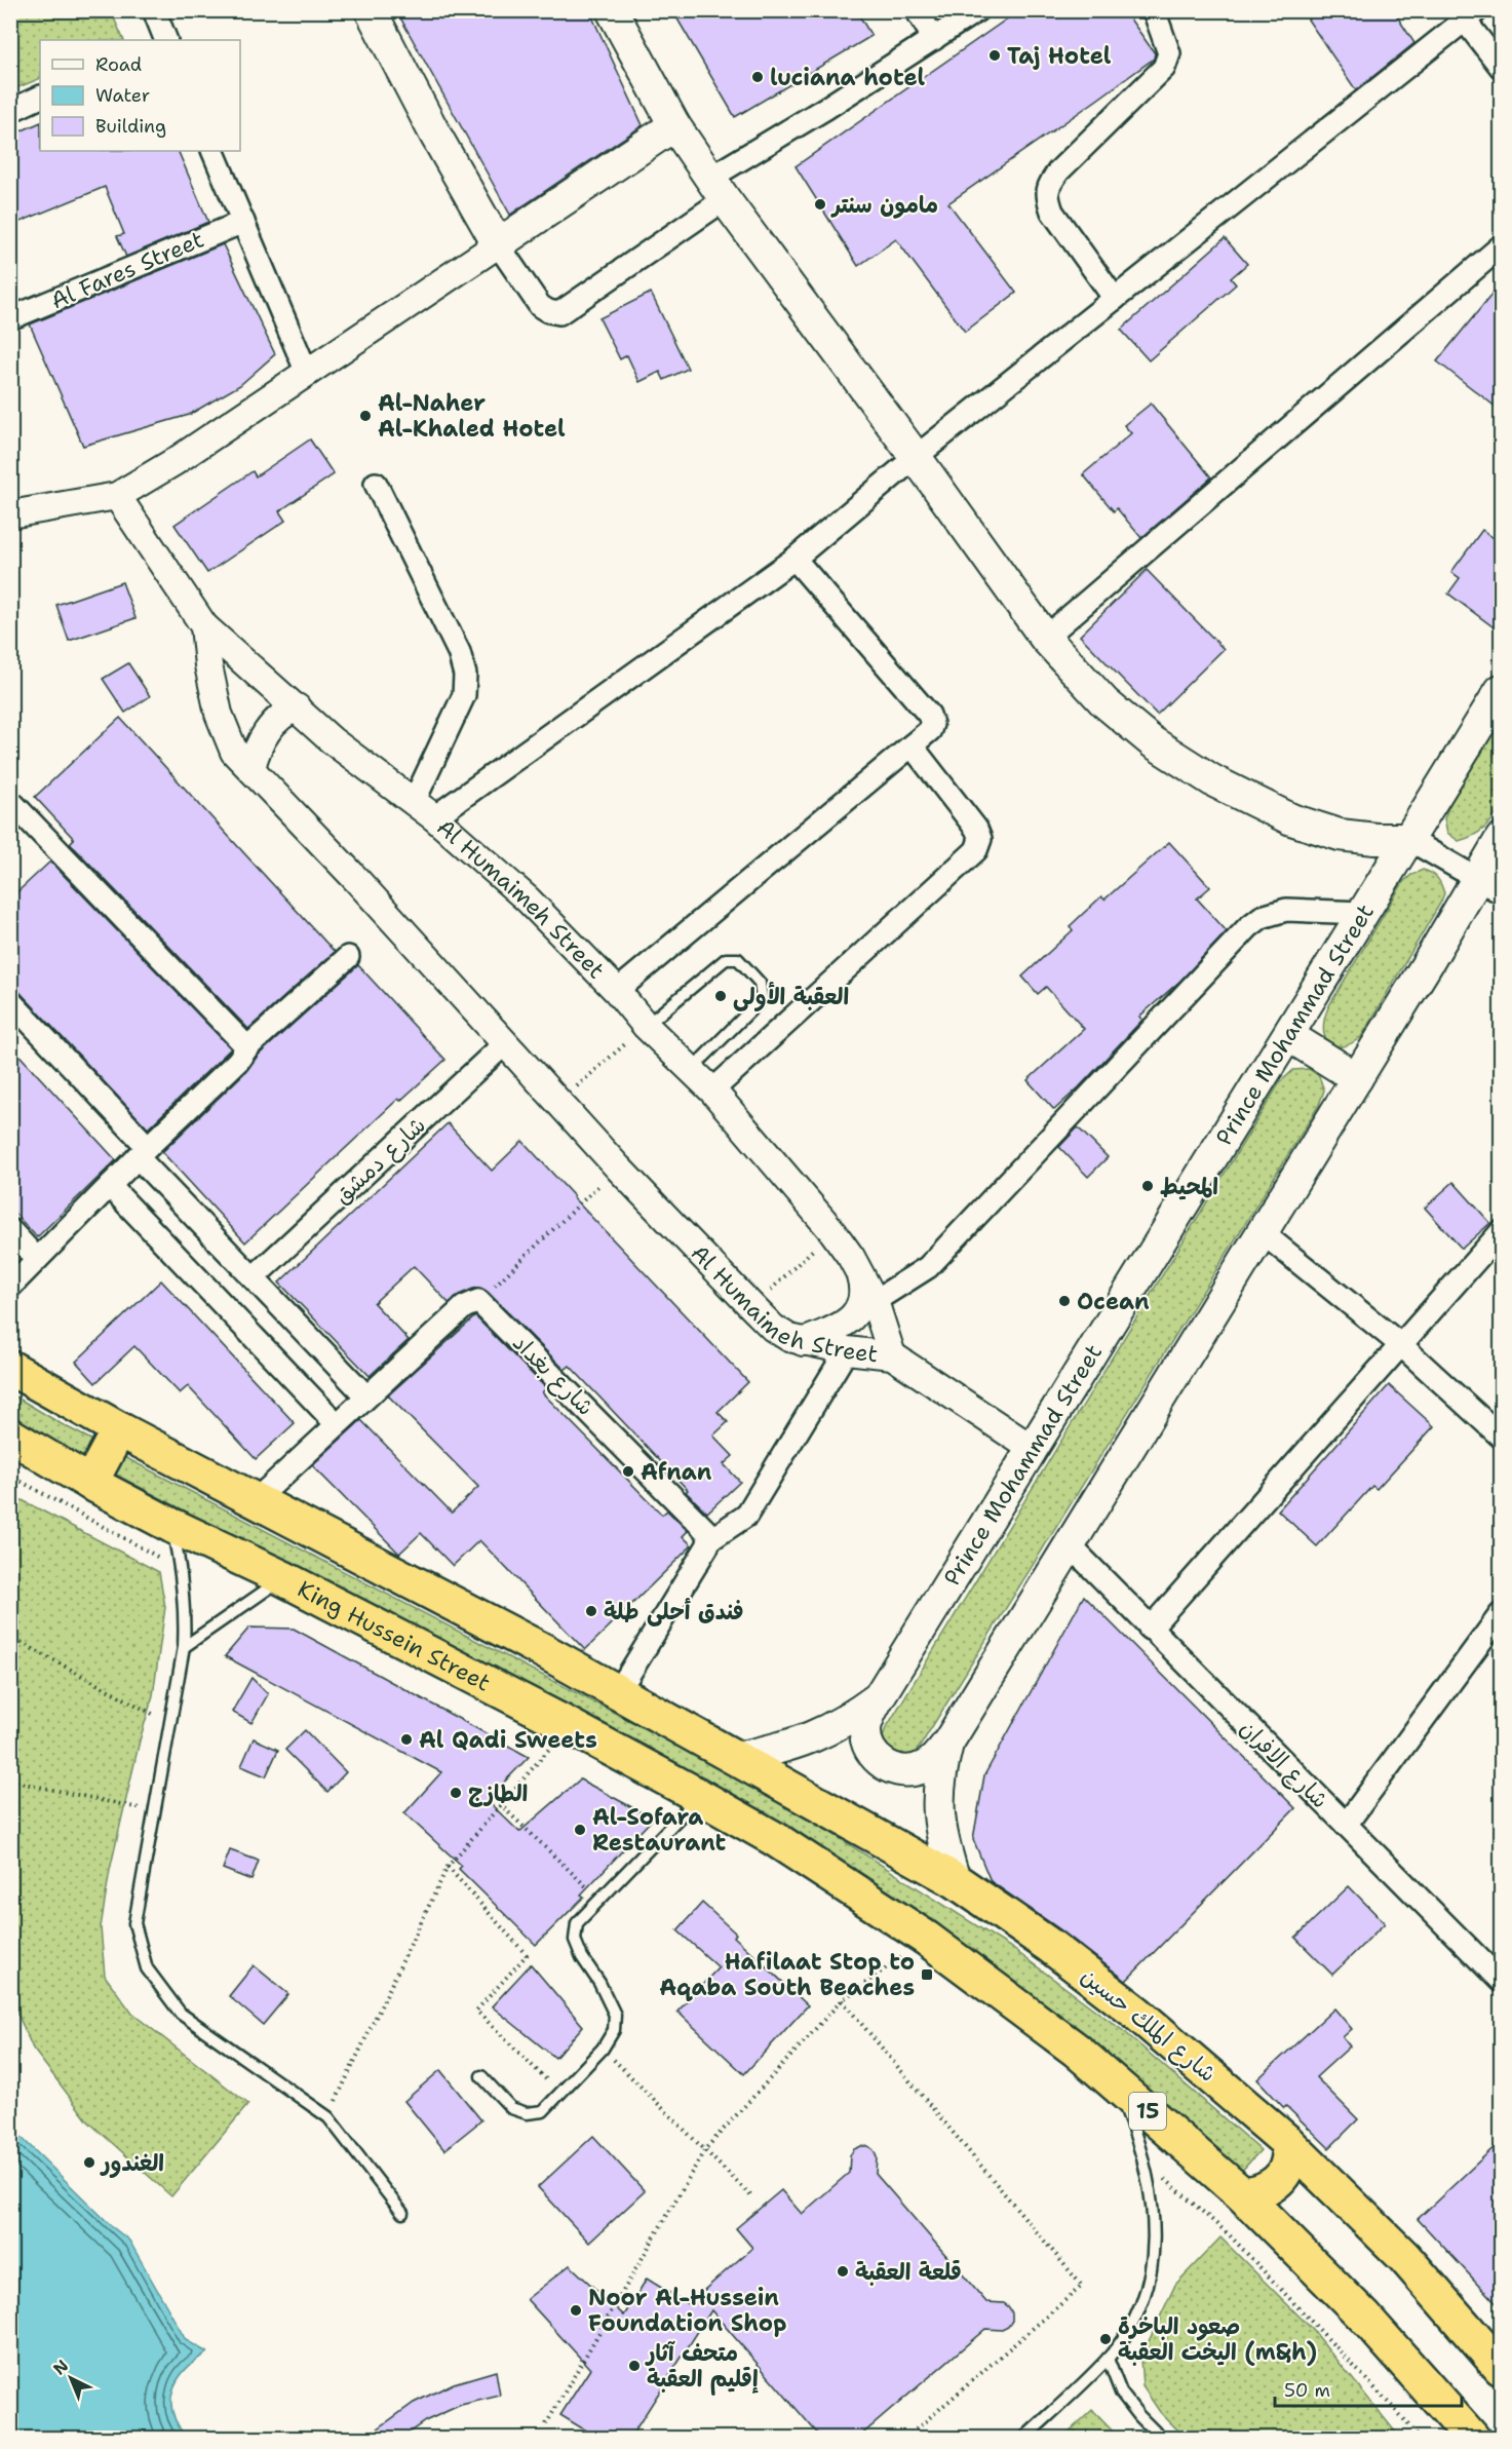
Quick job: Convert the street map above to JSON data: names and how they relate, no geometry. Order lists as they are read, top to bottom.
{
  "streets": {
    "highway": ["King Hussein Street", "شارع الملك حسين", "15"],
    "main road": ["Prince Mohammad Street"],
    "street": [
      "Al Fares Street",
      "Al Humaimeh Street",
      "شارع دمشق",
      "شارع بغداد",
      "شارع الافران"
    ]
  },
  "crossings": [
    ["Al Humaimeh Street", "شارع دمشق"],
    ["Prince Mohammad Street", "شارع الملك حسين"],
    ["King Hussein Street", "15"]
  ],
  "places": {
    "other": [
      "Taj Hotel",
      "luciana hotel",
      "مامون سنتر",
      "Al-Naher Al-Khaled Hotel",
      "العقبة الأولى",
      "المحيط",
      "Ocean",
      "Afnan",
      "فندق أحلى طلة",
      "Al Qadi Sweets",
      "الطازج",
      "Al-Sofara Restaurant",
      "الغندور",
      "قلعة العقبة",
      "Noor Al-Hussein Foundation Shop",
      "صعود الباخرة اليخت العقبة (m&h)",
      "متحف آثار إقليم العقبة"
    ],
    "transit": ["Hafilaat Stop to Aqaba South Beaches"]
  },
  "legend": ["Road", "Water", "Building"],
  "scale_bar": "50 m",
  "north": "top left"
}
